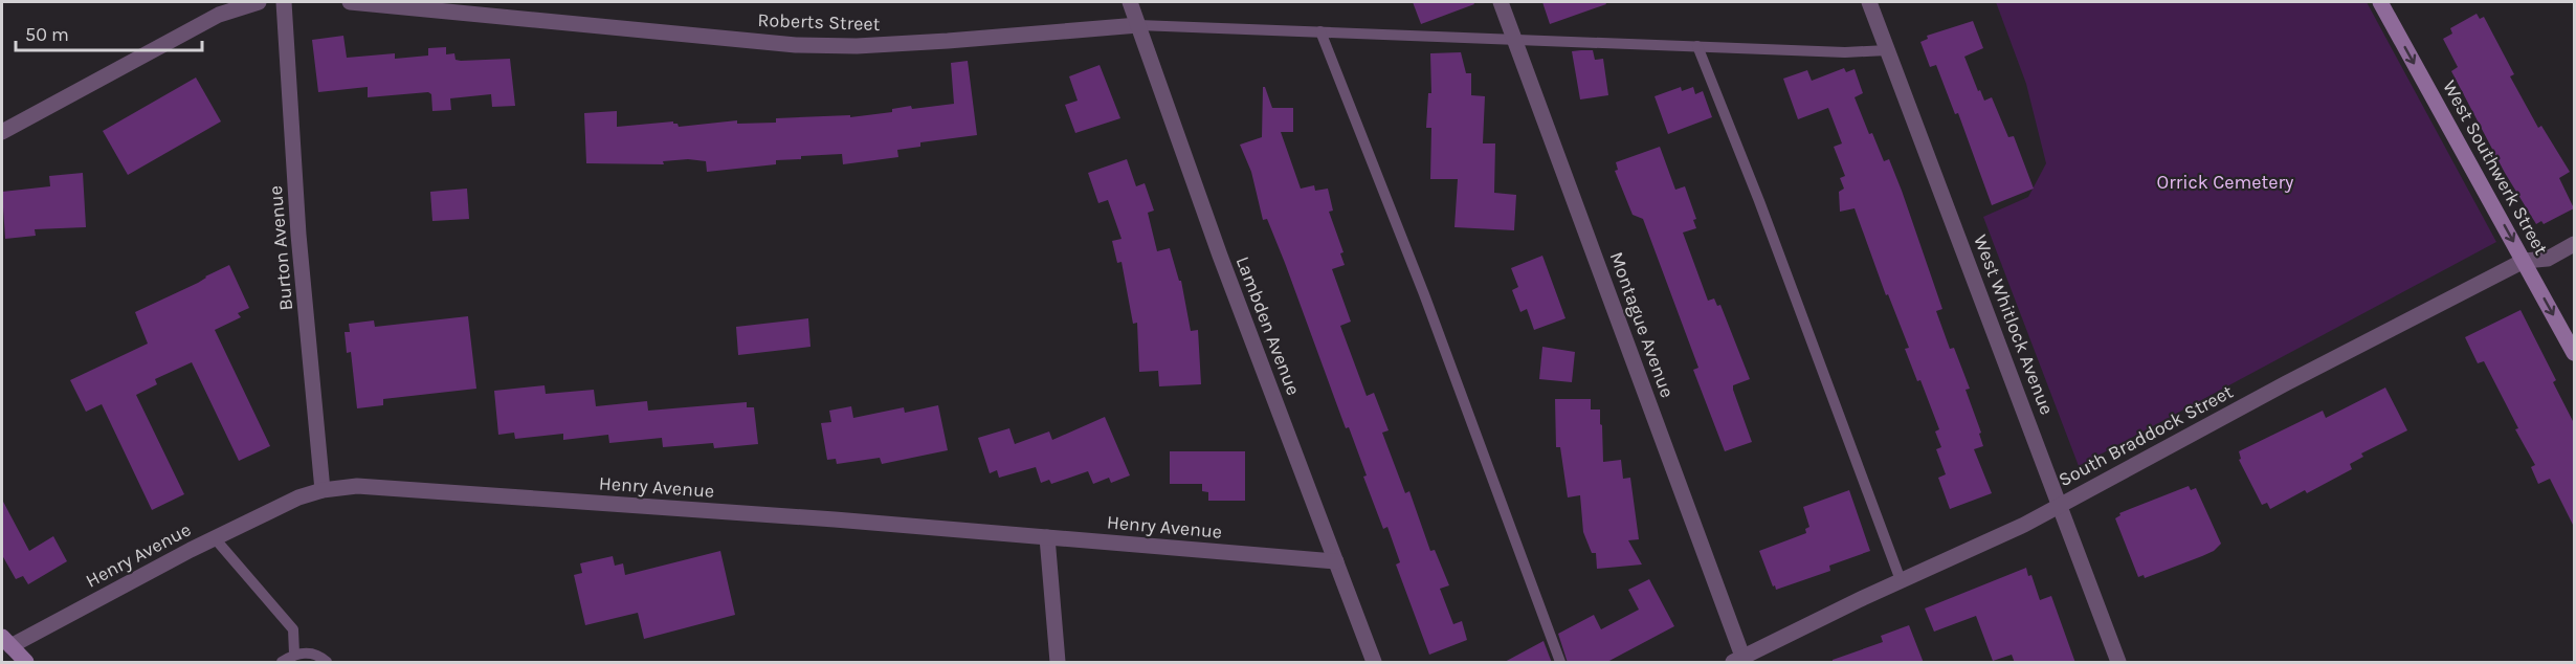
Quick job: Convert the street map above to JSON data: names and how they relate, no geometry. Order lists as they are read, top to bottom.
{
  "streets": {
    "street": [
      "Roberts Street",
      "West Southwerk Street",
      "Burton Avenue",
      "Montague Avenue",
      "West Whitlock Avenue",
      "Lambden Avenue",
      "South Braddock Street",
      "Henry Avenue"
    ]
  },
  "crossings": [
    ["Roberts Street", "Lambden Avenue"],
    ["West Southwerk Street", "South Braddock Street"],
    ["Burton Avenue", "Henry Avenue"],
    ["Montague Avenue", "South Braddock Street"],
    ["West Whitlock Avenue", "South Braddock Street"],
    ["Lambden Avenue", "Henry Avenue"]
  ],
  "one_way": ["West Southwerk Street"],
  "parks": ["Orrick Cemetery"],
  "scale_bar": "50 m"
}
